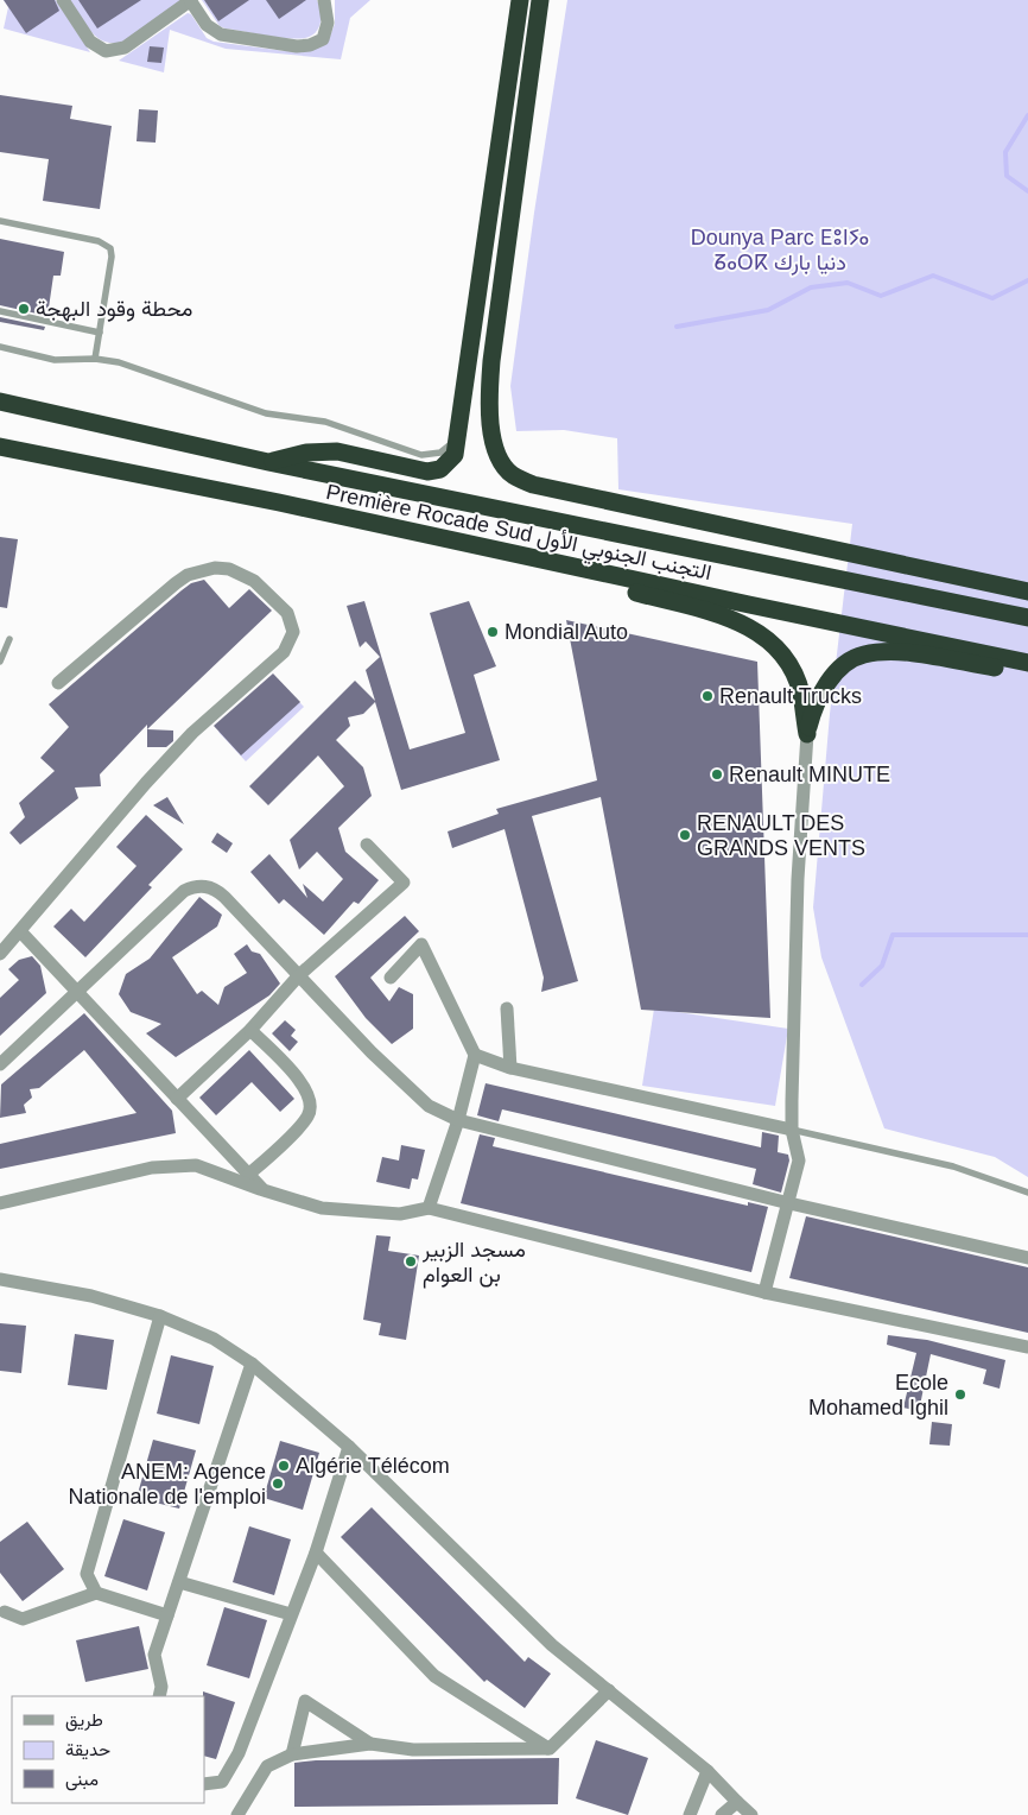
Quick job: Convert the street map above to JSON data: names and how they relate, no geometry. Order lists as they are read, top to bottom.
{
  "streets": {
    "highway": ["Première Rocade Sud التجنب الجنوبي الأول"]
  },
  "parks": ["Dounya Parc ⴹⵓⵏⵢⴰ ⵒⴰⵔⴽ دنيا بارك"],
  "places": [
    "محطة وقود البهجة",
    "Mondial Auto",
    "Renault Trucks",
    "Renault MINUTE",
    "RENAULT DES GRANDS VENTS",
    "مسجد الزبير بن العوام",
    "Ecole Mohamed Ighil",
    "Algérie Télécom",
    "ANEM: Agence Nationale de l'emploi"
  ],
  "legend": ["طريق", "حديقة", "مبنى"]
}
